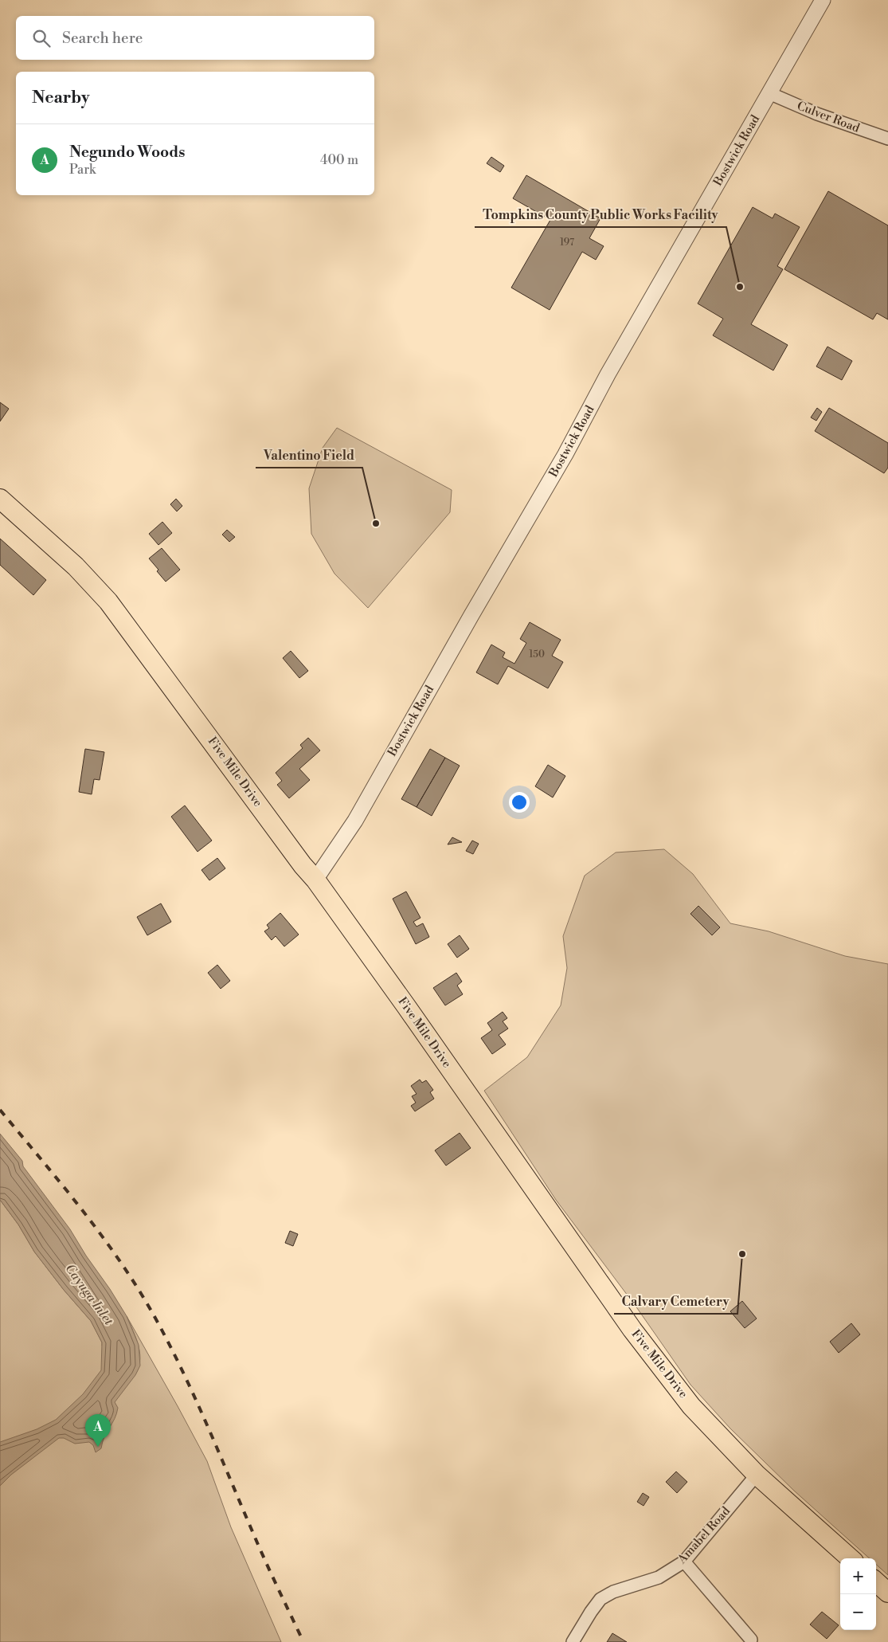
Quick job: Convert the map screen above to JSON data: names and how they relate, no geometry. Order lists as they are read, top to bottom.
{
  "streets": {
    "main road": ["Five Mile Drive"],
    "street": ["Culver Road", "Bostwick Road", "Amabel Road"]
  },
  "crossings": [
    ["Culver Road", "Bostwick Road"],
    ["Bostwick Road", "Five Mile Drive"],
    ["Five Mile Drive", "Amabel Road"]
  ],
  "water": ["Cayuga Inlet"],
  "places": ["Tompkins County Public Works Facility", "Valentino Field", "Calvary Cemetery"],
  "house_numbers": ["197", "150"],
  "page": {
    "search": "Search here",
    "heading": "Nearby",
    "list": [
      {
        "mark": "A",
        "name": "Negundo Woods",
        "note": "Park",
        "value": "400 m"
      }
    ],
    "pins": "A",
    "map_buttons": ["+", "−"]
  }
}
